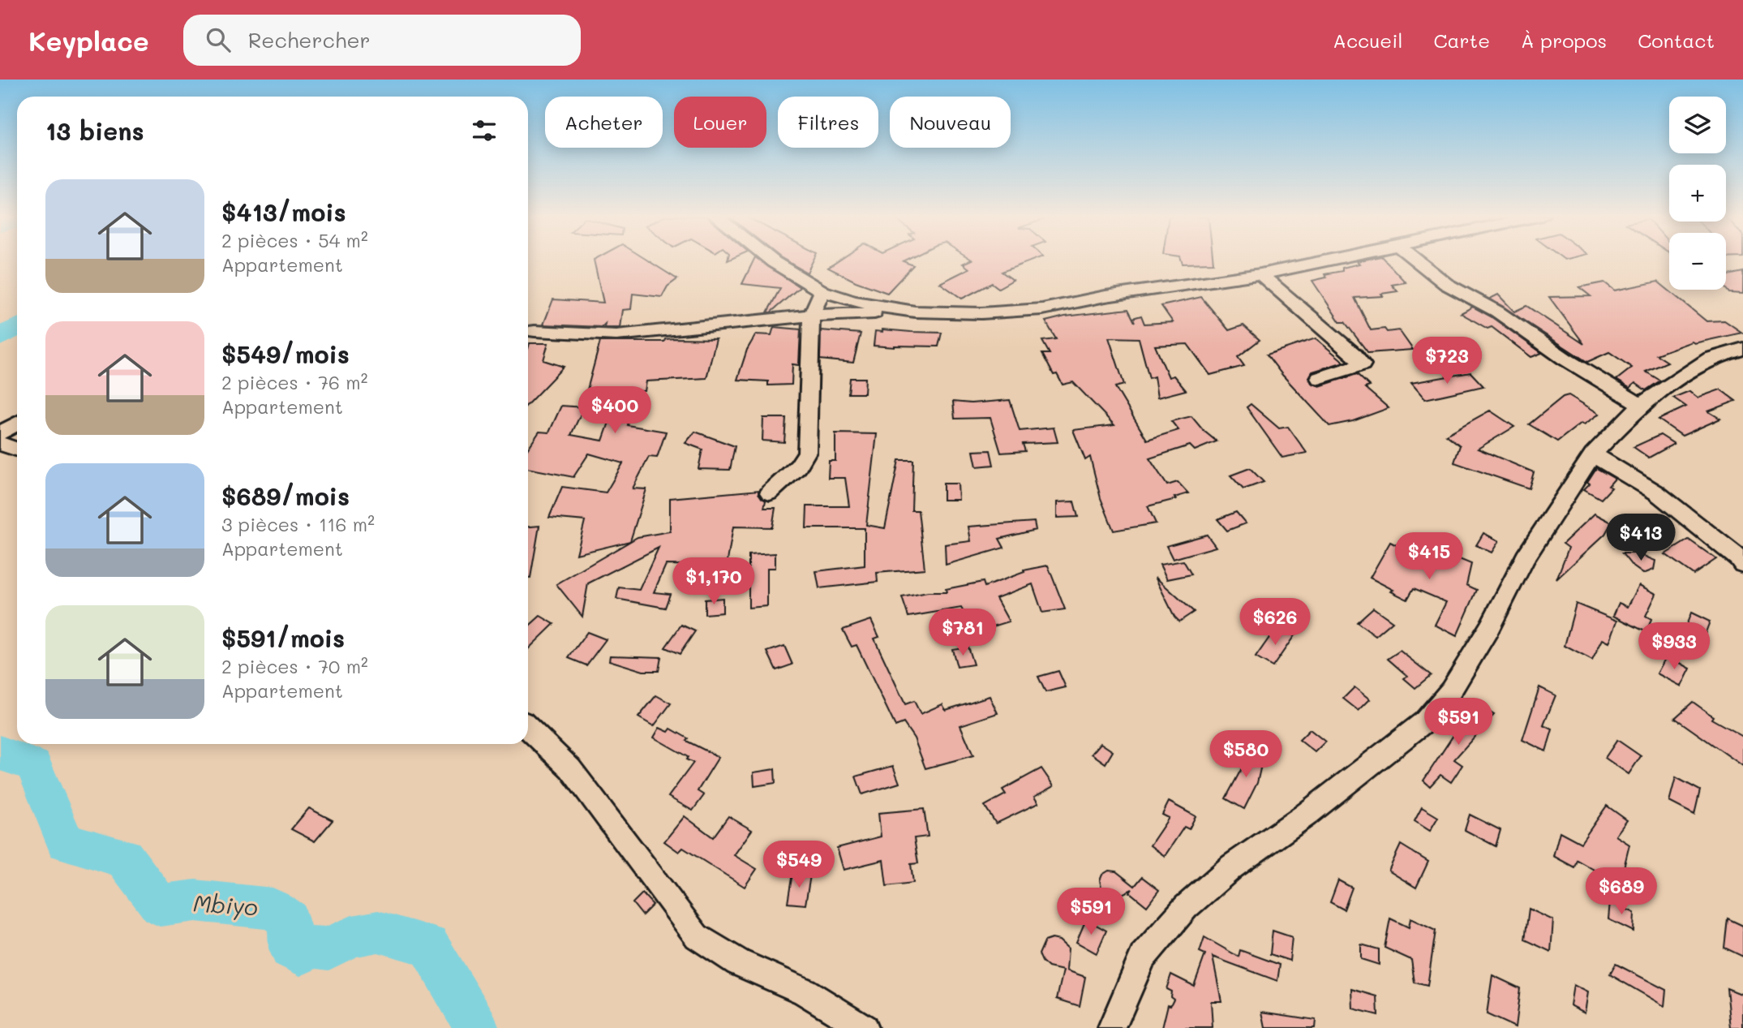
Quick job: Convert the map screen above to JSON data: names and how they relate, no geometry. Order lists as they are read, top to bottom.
{
  "water": ["Mbiyo"],
  "page": {
    "header": "Keyplace",
    "search": "Rechercher",
    "nav": [
      "Accueil",
      "Carte",
      "À propos",
      "Contact"
    ],
    "map_buttons": ["+", "−"],
    "chip": [
      "Acheter",
      "Louer",
      "Filtres",
      "Nouveau"
    ],
    "heading": "13 biens",
    "list": [
      {
        "name": "$413/mois",
        "note": "2 pièces · 54 m² · Appartement"
      },
      {
        "name": "$549/mois",
        "note": "2 pièces · 76 m² · Appartement"
      },
      {
        "name": "$689/mois",
        "note": "3 pièces · 116 m² · Appartement"
      },
      {
        "name": "$591/mois",
        "note": "2 pièces · 70 m² · Appartement"
      }
    ],
    "price": [
      "$723",
      "$400",
      "$413",
      "$415",
      "$1,170",
      "$626",
      "$781",
      "$933",
      "$591",
      "$580",
      "$549",
      "$689",
      "$591"
    ]
  }
}
